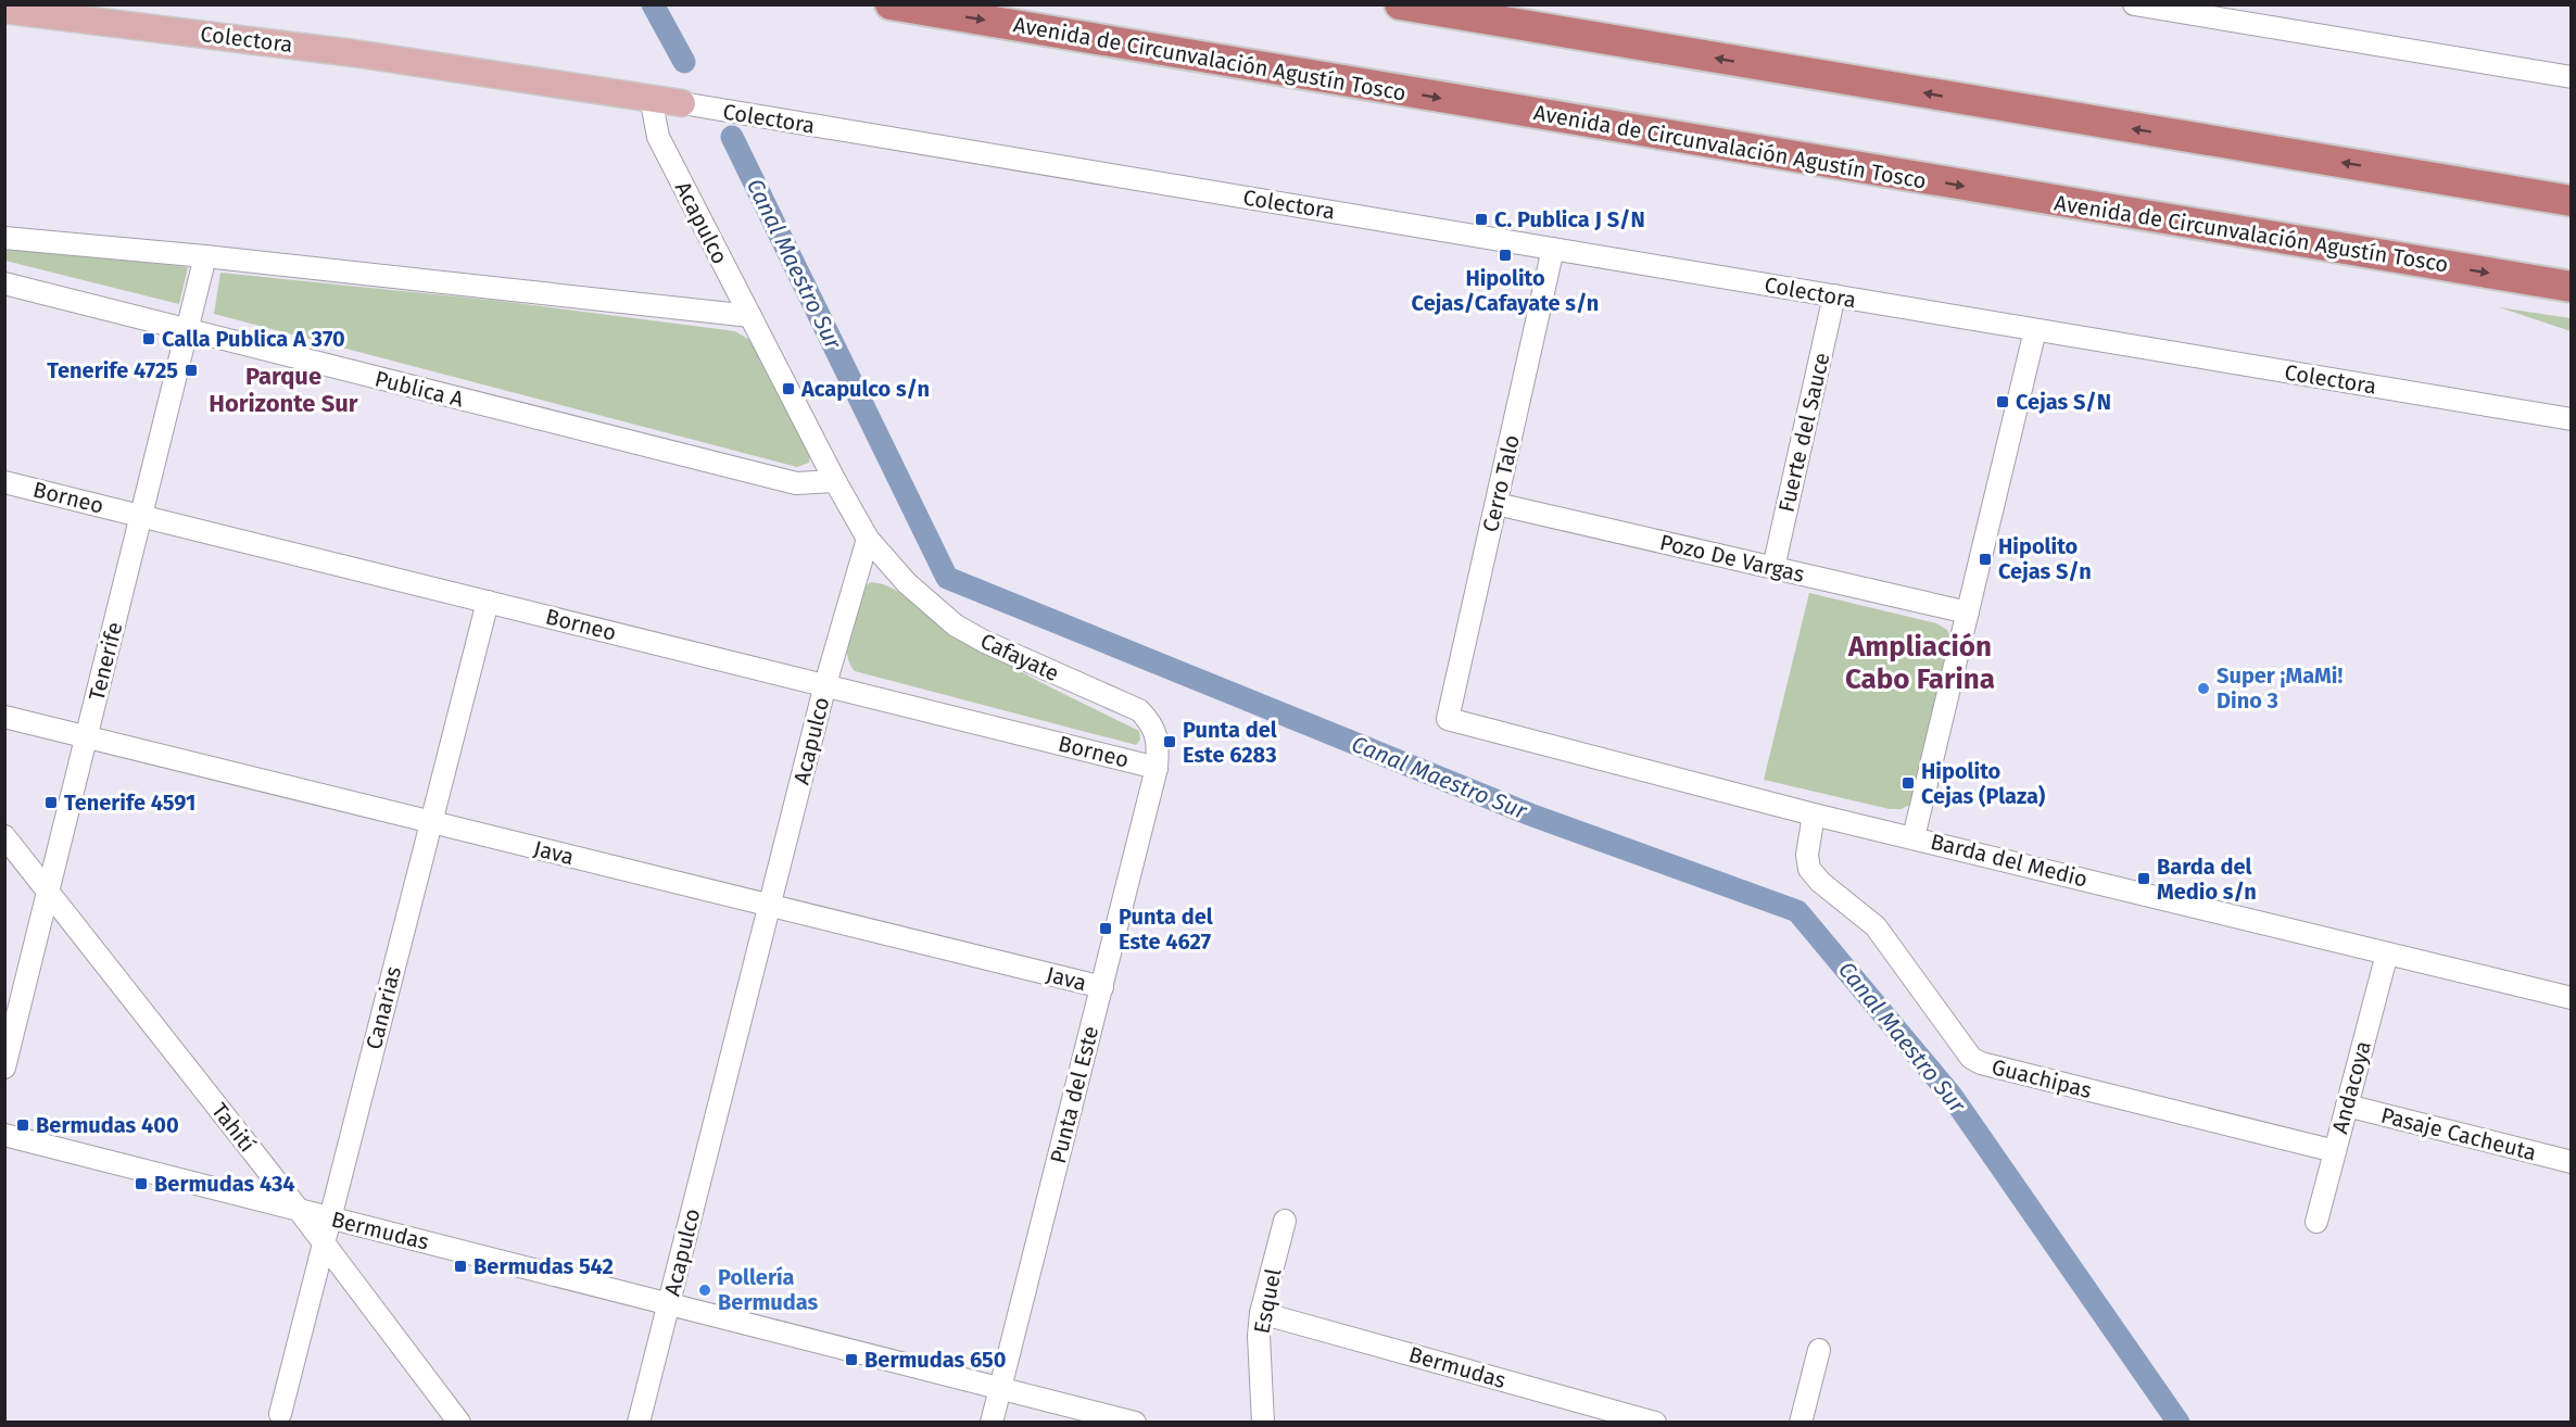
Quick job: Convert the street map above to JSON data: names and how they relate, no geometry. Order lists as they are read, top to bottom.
{
  "streets": {
    "highway": ["Avenida de Circunvalación Agustín Tosco"],
    "main road": ["Colectora"],
    "street": [
      "Acapulco",
      "Publica A",
      "Fuerte del Sauce",
      "Cerro Talo",
      "Borneo",
      "Pozo De Vargas",
      "Cafayate",
      "Tenerife",
      "Java",
      "Barda del Medio",
      "Canarias",
      "Guachipas",
      "Andacoya",
      "Punta del Este",
      "Tahití",
      "Pasaje Cacheuta",
      "Bermudas",
      "Esquel"
    ]
  },
  "crossings": [
    ["Colectora", "Acapulco"],
    ["Colectora", "Fuerte del Sauce"],
    ["Colectora", "Cerro Talo"],
    ["Acapulco", "Publica A"],
    ["Acapulco", "Borneo"],
    ["Acapulco", "Cafayate"],
    ["Acapulco", "Java"],
    ["Acapulco", "Bermudas"],
    ["Publica A", "Tenerife"],
    ["Fuerte del Sauce", "Pozo De Vargas"],
    ["Cerro Talo", "Pozo De Vargas"],
    ["Cerro Talo", "Barda del Medio"],
    ["Borneo", "Cafayate"],
    ["Borneo", "Tenerife"],
    ["Borneo", "Canarias"],
    ["Borneo", "Punta del Este"],
    ["Cafayate", "Punta del Este"],
    ["Tenerife", "Java"],
    ["Tenerife", "Tahití"],
    ["Java", "Canarias"],
    ["Java", "Punta del Este"],
    ["Barda del Medio", "Guachipas"],
    ["Barda del Medio", "Andacoya"],
    ["Canarias", "Tahití"],
    ["Canarias", "Bermudas"],
    ["Guachipas", "Andacoya"],
    ["Andacoya", "Pasaje Cacheuta"],
    ["Punta del Este", "Bermudas"],
    ["Tahití", "Bermudas"],
    ["Bermudas", "Esquel"]
  ],
  "districts": ["Parque Horizonte Sur", "Ampliación Cabo Farina"],
  "water": ["Canal Maestro Sur"],
  "places": {
    "transit": [
      "C. Publica J S/N",
      "Hipolito Cejas/Cafayate s/n",
      "Calla Publica A 370",
      "Tenerife 4725",
      "Acapulco s/n",
      "Cejas S/N",
      "Hipolito Cejas S/n",
      "Punta del Este 6283",
      "Hipolito Cejas (Plaza)",
      "Tenerife 4591",
      "Barda del Medio s/n",
      "Punta del Este 4627",
      "Bermudas 400",
      "Bermudas 434",
      "Bermudas 542",
      "Bermudas 650"
    ],
    "other": ["Super ¡MaMi! Dino 3", "Pollería Bermudas"]
  }
}
